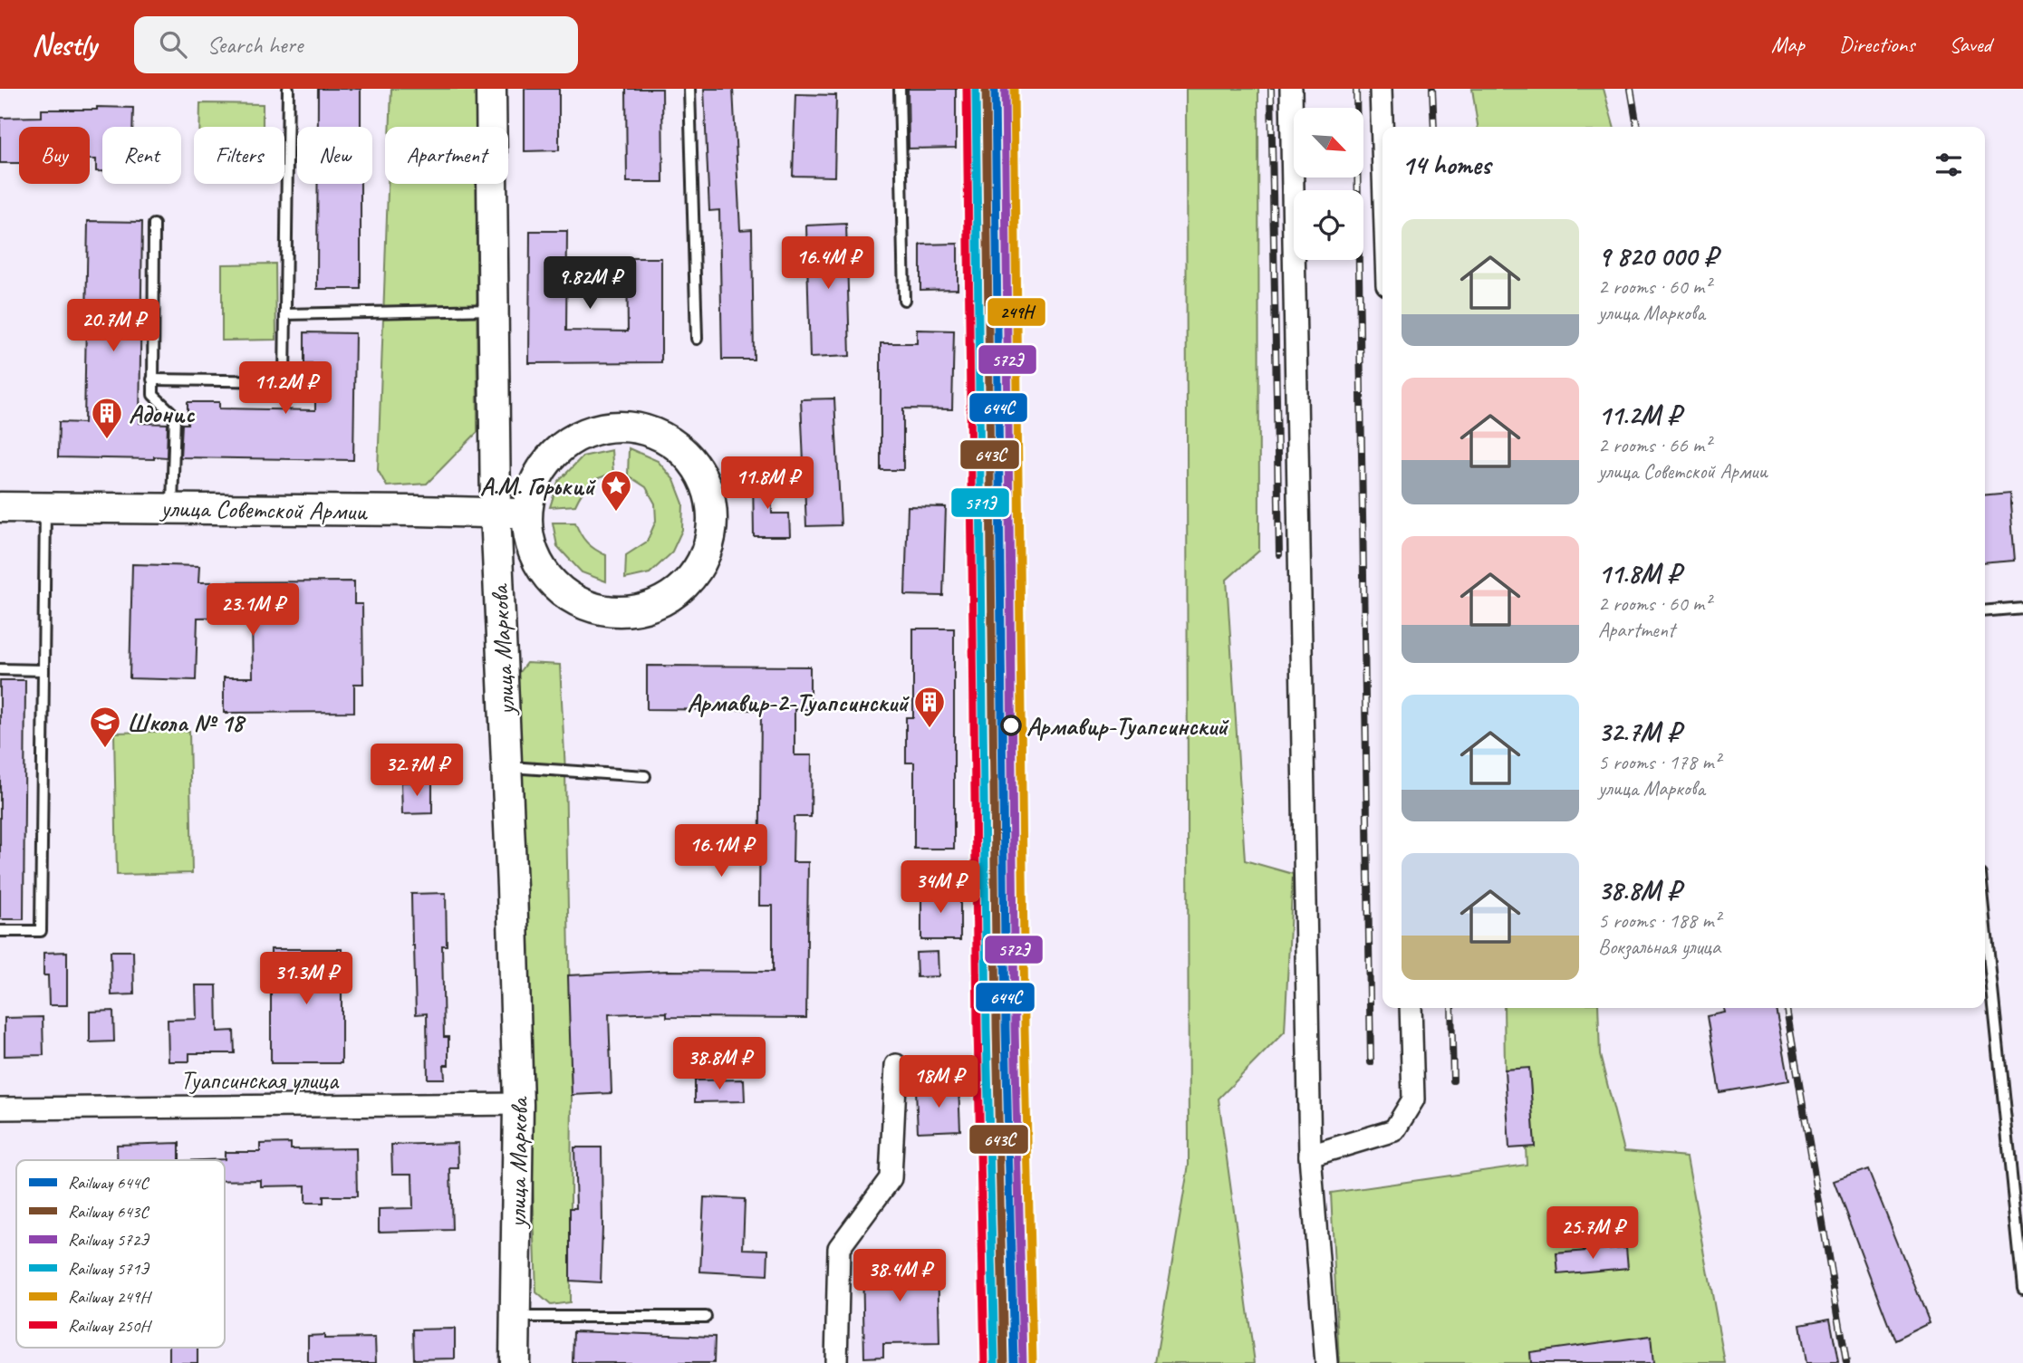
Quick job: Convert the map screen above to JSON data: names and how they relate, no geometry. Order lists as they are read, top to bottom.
{
  "streets": {
    "main road": ["улица Советской Армии", "улица Маркова"],
    "street": ["Туапсинская улица"]
  },
  "crossings": [
    ["улица Советской Армии", "улица Маркова"],
    ["улица Маркова", "Туапсинская улица"]
  ],
  "places": {
    "building": ["Адонис", "Армавир-2-Туапсинский"],
    "place": ["А.М. Горький"],
    "other": ["Армавир-Туапсинский"],
    "school or university": ["Школа № 18"]
  },
  "lines": [
    "rail line 644С",
    "rail line 643С",
    "rail line 572Э",
    "rail line 571Э",
    "rail line 249Н",
    "rail line 250Н"
  ],
  "legend": [
    "Railway 644С",
    "Railway 643С",
    "Railway 572Э",
    "Railway 571Э",
    "Railway 249Н",
    "Railway 250Н"
  ],
  "north": "bottom right",
  "page": {
    "header": "Nestly",
    "search": "Search here",
    "nav": ["Map", "Directions", "Saved"],
    "chip": [
      "Buy",
      "Rent",
      "Filters",
      "New",
      "Apartment"
    ],
    "heading": "14 homes",
    "list": [
      {
        "name": "9 820 000 ₽",
        "note": "2 rooms · 60 m² · улица Маркова"
      },
      {
        "name": "11.2M ₽",
        "note": "2 rooms · 66 m² · улица Советской Армии"
      },
      {
        "name": "11.8M ₽",
        "note": "2 rooms · 60 m² · Apartment"
      },
      {
        "name": "32.7M ₽",
        "note": "5 rooms · 178 m² · улица Маркова"
      },
      {
        "name": "38.8M ₽",
        "note": "5 rooms · 188 m² · Вокзальная улица"
      }
    ],
    "price": [
      "16.4M ₽",
      "9.82M ₽",
      "20.7M ₽",
      "11.2M ₽",
      "11.8M ₽",
      "23.1M ₽",
      "32.7M ₽",
      "16.1M ₽",
      "34M ₽",
      "31.3M ₽",
      "38.8M ₽",
      "18M ₽",
      "25.7M ₽",
      "38.4M ₽"
    ]
  }
}
